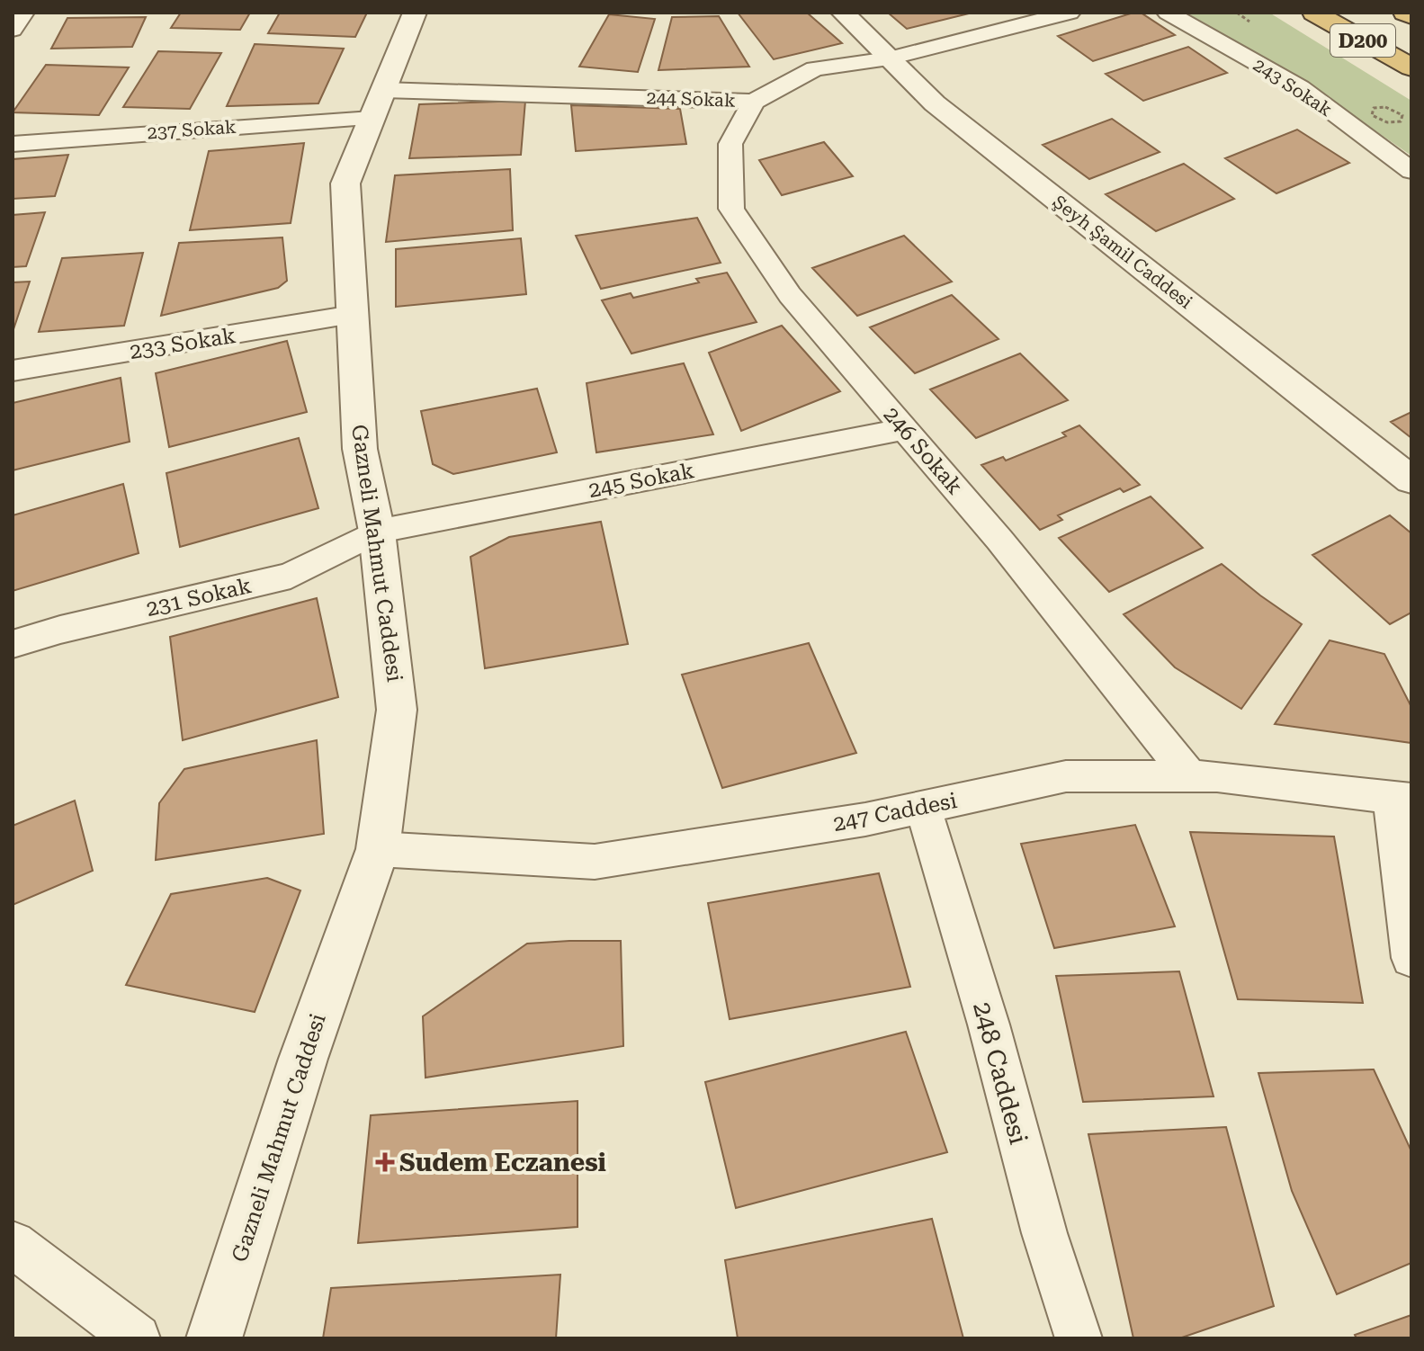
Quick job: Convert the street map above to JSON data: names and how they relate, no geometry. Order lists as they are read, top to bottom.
{
  "streets": {
    "highway": ["D200"],
    "street": [
      "243 Sokak",
      "244 Sokak",
      "237 Sokak",
      "Şeyh Şamil Caddesi",
      "233 Sokak",
      "246 Sokak",
      "245 Sokak",
      "Gazneli Mahmut Caddesi",
      "231 Sokak",
      "247 Caddesi",
      "248 Caddesi"
    ]
  },
  "crossings": [
    ["244 Sokak", "237 Sokak"],
    ["244 Sokak", "Şeyh Şamil Caddesi"],
    ["244 Sokak", "246 Sokak"],
    ["244 Sokak", "Gazneli Mahmut Caddesi"],
    ["237 Sokak", "Gazneli Mahmut Caddesi"],
    ["233 Sokak", "Gazneli Mahmut Caddesi"],
    ["246 Sokak", "245 Sokak"],
    ["246 Sokak", "247 Caddesi"],
    ["245 Sokak", "Gazneli Mahmut Caddesi"],
    ["245 Sokak", "231 Sokak"],
    ["Gazneli Mahmut Caddesi", "231 Sokak"],
    ["Gazneli Mahmut Caddesi", "247 Caddesi"],
    ["247 Caddesi", "248 Caddesi"]
  ],
  "places": {
    "health": ["Sudem Eczanesi"]
  }
}
